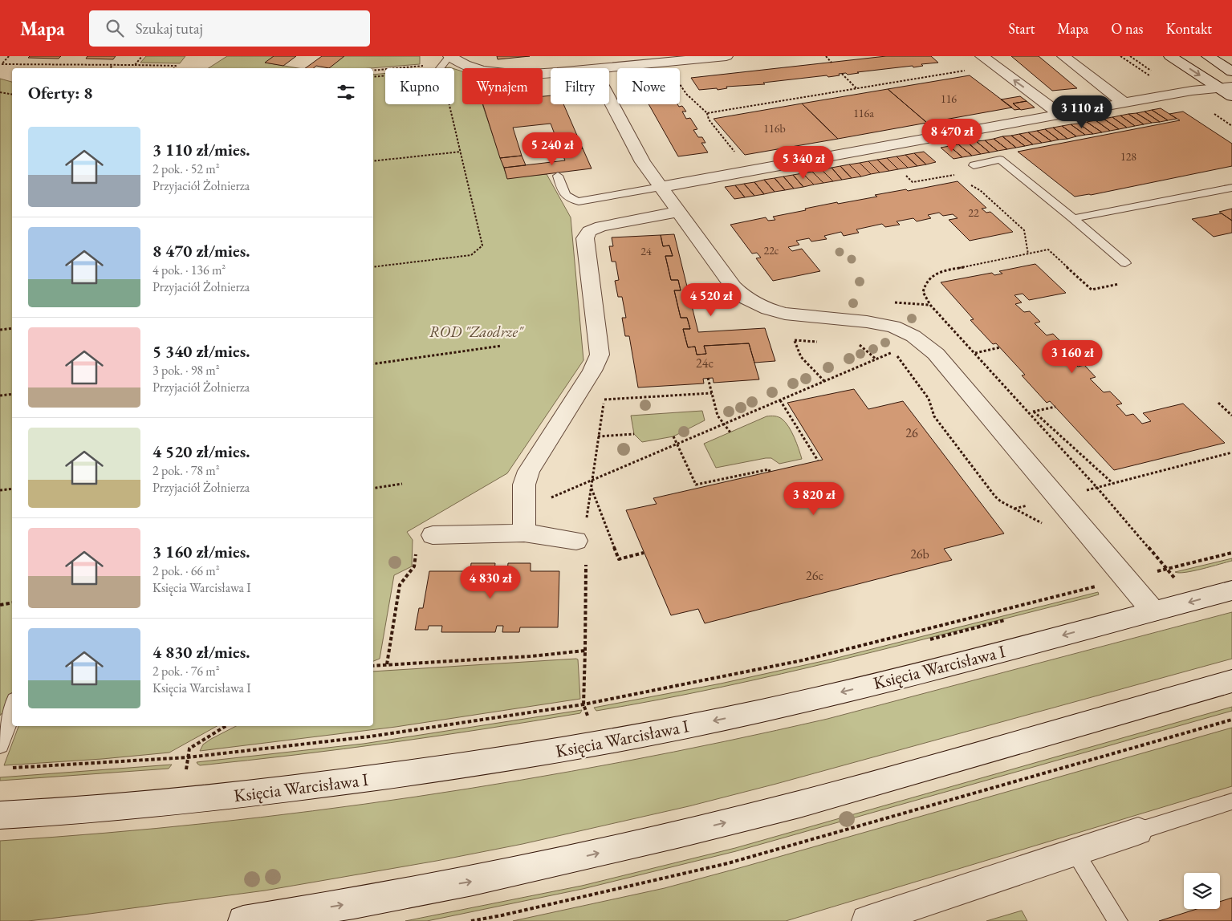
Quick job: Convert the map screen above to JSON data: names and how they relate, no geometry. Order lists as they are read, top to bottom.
{
  "streets": {
    "street": ["Księcia Warcisława I"]
  },
  "parks": ["ROD \"Zaodrze\""],
  "house_numbers": [
    "116",
    "116a",
    "116b",
    "128",
    "22",
    "22c",
    "24",
    "24c",
    "26",
    "26b",
    "26c"
  ],
  "page": {
    "header": "Mapa",
    "search": "Szukaj tutaj",
    "nav": [
      "Start",
      "Mapa",
      "O nas",
      "Kontakt"
    ],
    "chip": [
      "Kupno",
      "Wynajem",
      "Filtry",
      "Nowe"
    ],
    "heading": "Oferty: 8",
    "price": [
      "3 110 zł",
      "8 470 zł",
      "5 240 zł",
      "5 340 zł",
      "4 520 zł",
      "3 160 zł",
      "3 820 zł",
      "4 830 zł"
    ],
    "list": [
      {
        "name": "3 110 zł/mies.",
        "note": "2 pok. · 52 m² · Przyjaciół Żołnierza"
      },
      {
        "name": "8 470 zł/mies.",
        "note": "4 pok. · 136 m² · Przyjaciół Żołnierza"
      },
      {
        "name": "5 340 zł/mies.",
        "note": "3 pok. · 98 m² · Przyjaciół Żołnierza"
      },
      {
        "name": "4 520 zł/mies.",
        "note": "2 pok. · 78 m² · Przyjaciół Żołnierza"
      },
      {
        "name": "3 160 zł/mies.",
        "note": "2 pok. · 66 m² · Księcia Warcisława I"
      },
      {
        "name": "4 830 zł/mies.",
        "note": "2 pok. · 76 m² · Księcia Warcisława I"
      }
    ]
  }
}
